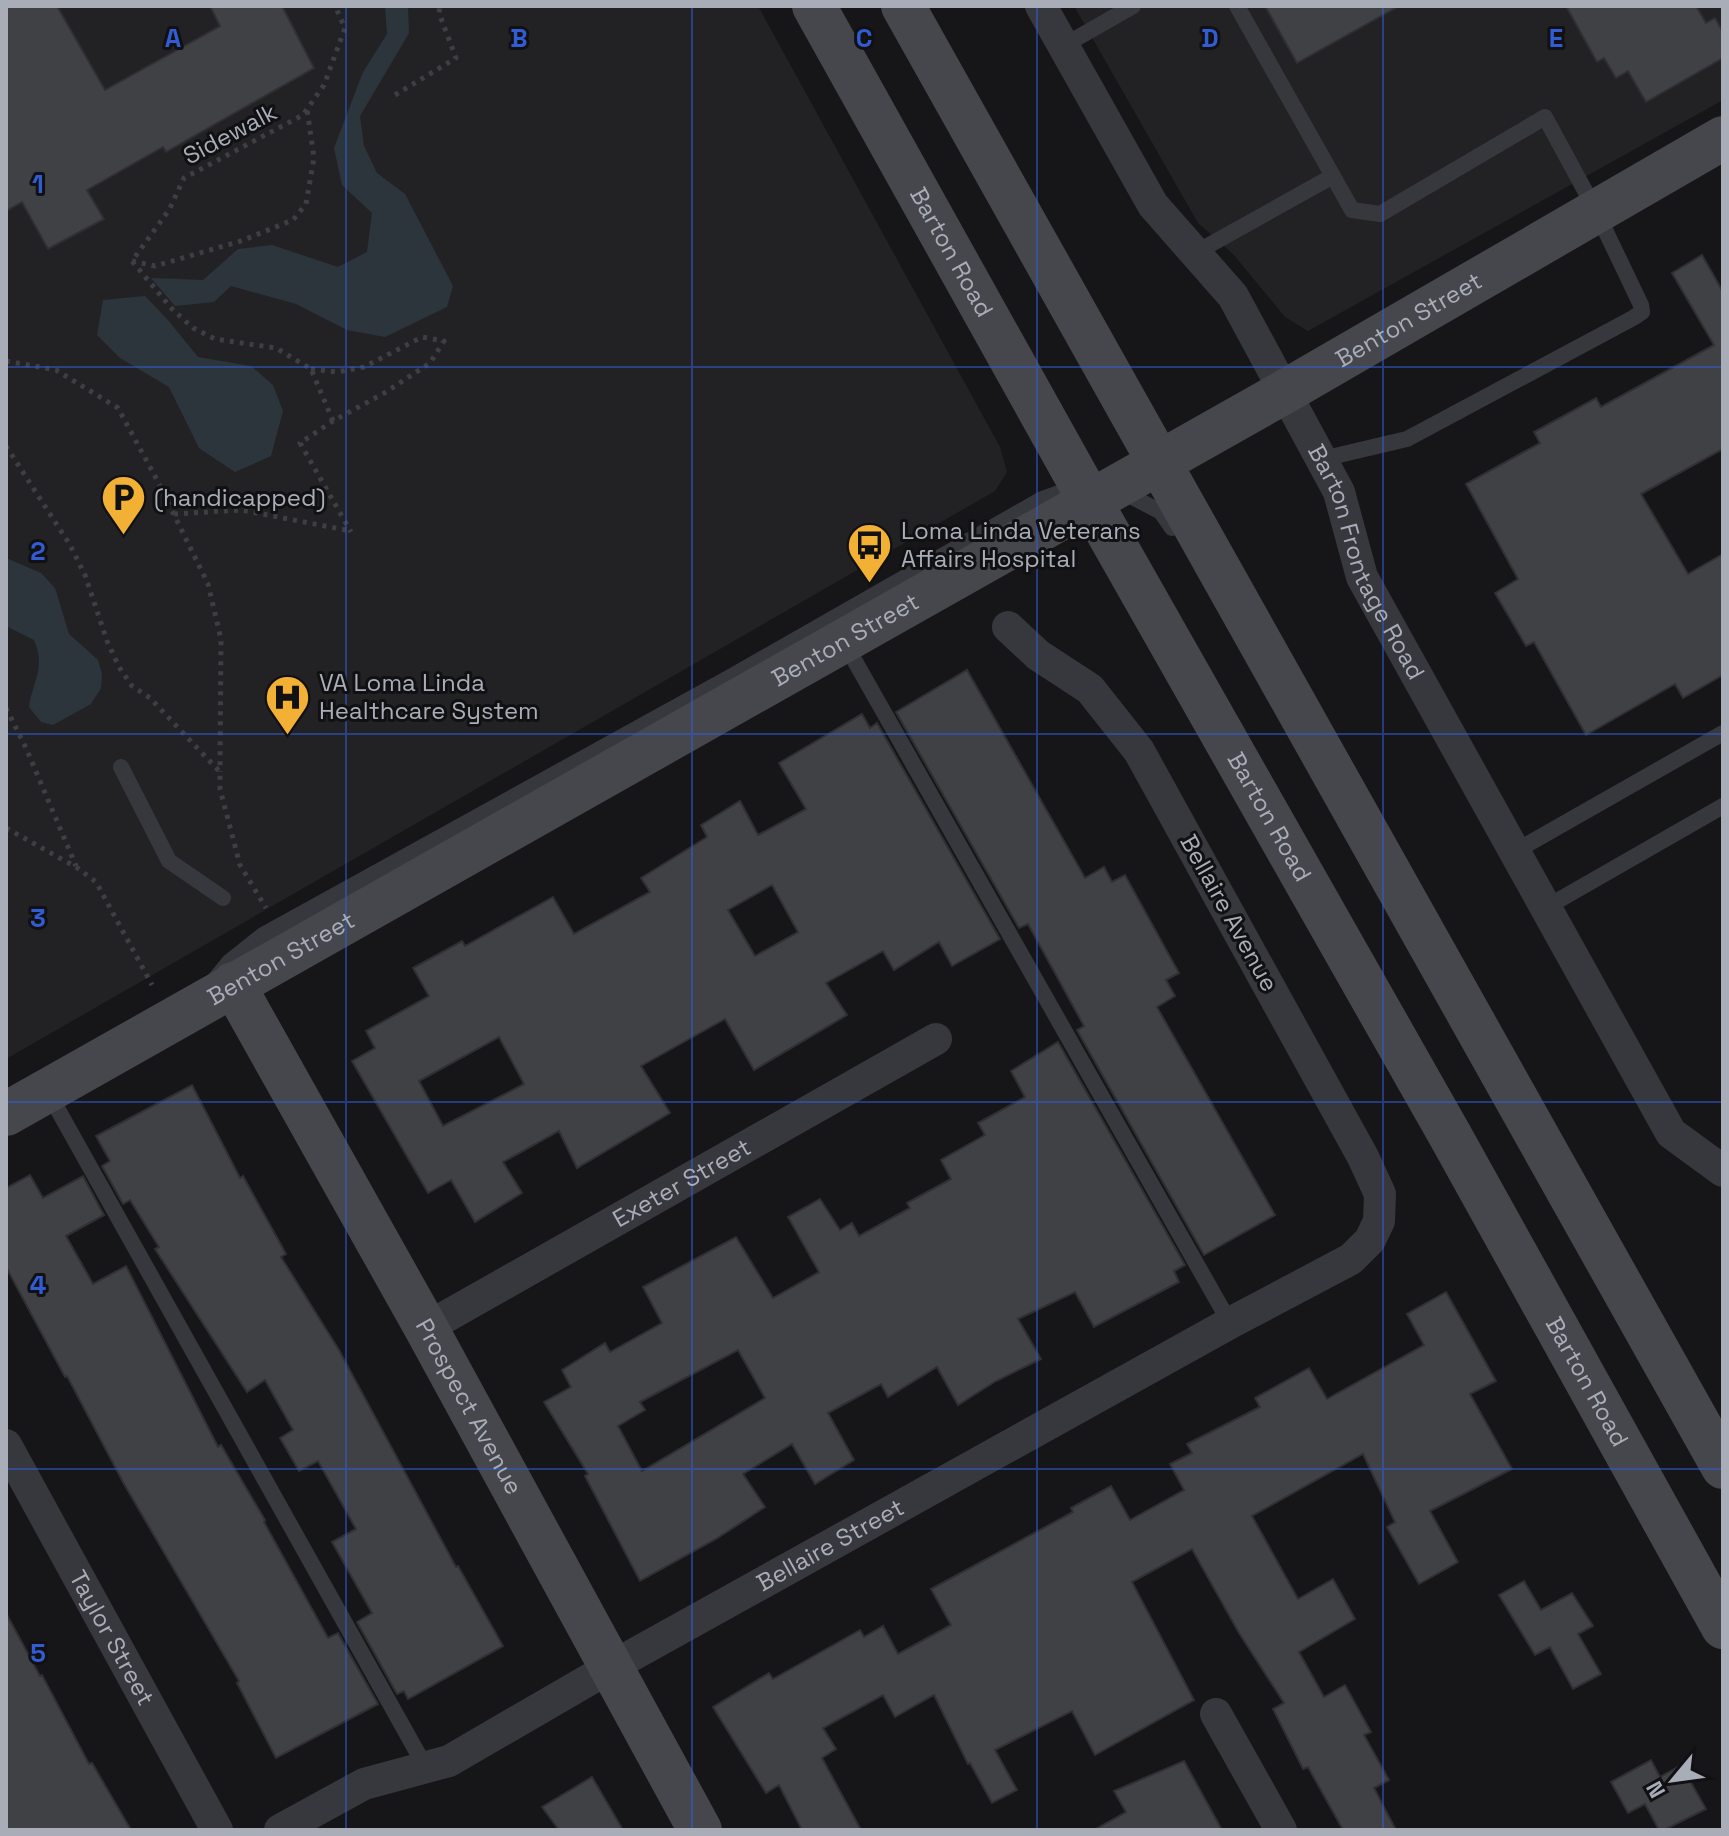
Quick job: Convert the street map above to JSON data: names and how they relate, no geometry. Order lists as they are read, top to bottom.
{
  "streets": {
    "main road": ["Barton Road", "Benton Street", "Prospect Avenue"],
    "street": [
      "Barton Frontage Road",
      "Bellaire Avenue",
      "Exeter Street",
      "Bellaire Street",
      "Taylor Street"
    ],
    "path": ["Sidewalk"]
  },
  "crossings": [
    ["Barton Road", "Benton Street"],
    ["Benton Street", "Barton Frontage Road"],
    ["Benton Street", "Prospect Avenue"],
    ["Bellaire Avenue", "Bellaire Street"],
    ["Exeter Street", "Prospect Avenue"],
    ["Prospect Avenue", "Bellaire Street"]
  ],
  "places": {
    "parking": ["(handicapped)"],
    "bus stop": ["Loma Linda Veterans Affairs Hospital"],
    "hospital": ["VA Loma Linda Healthcare System"]
  },
  "north": "bottom left",
  "grid": {
    "columns": [
      "A",
      "B",
      "C",
      "D",
      "E"
    ],
    "rows": [
      "1",
      "2",
      "3",
      "4",
      "5"
    ]
  }
}
